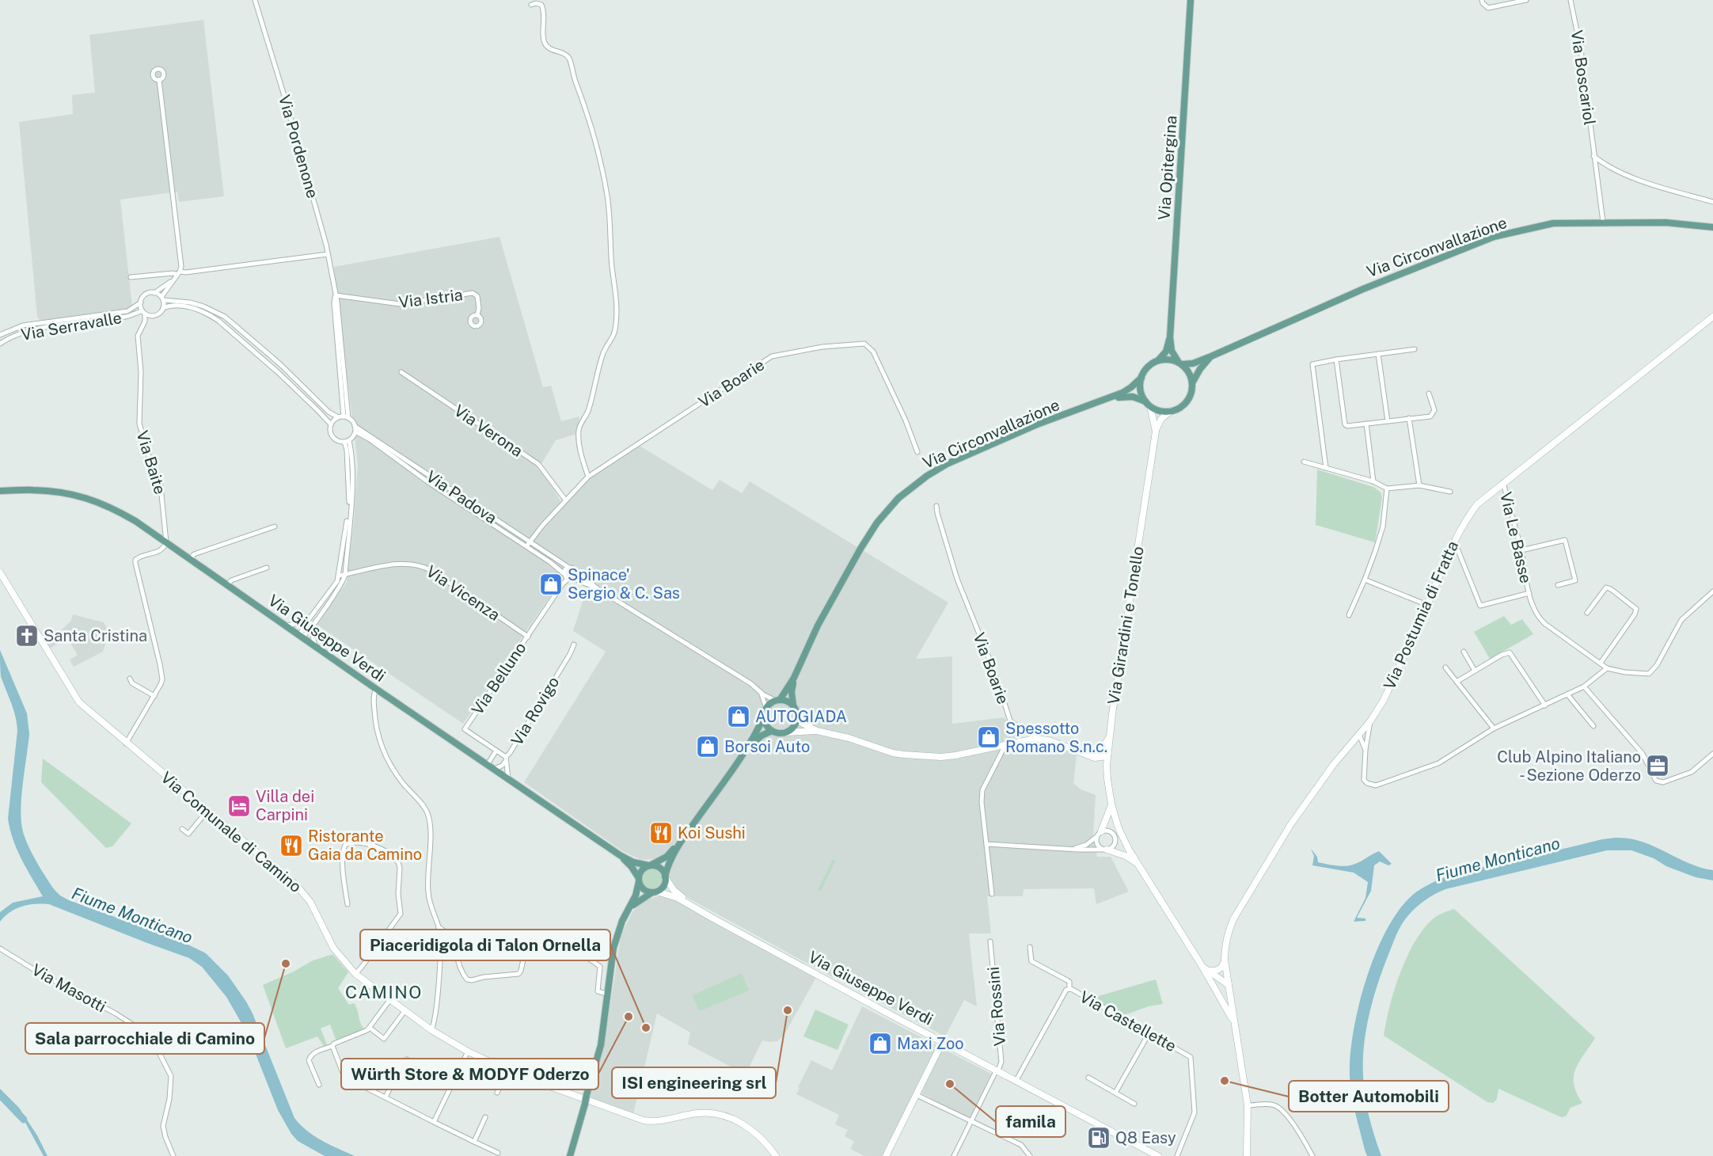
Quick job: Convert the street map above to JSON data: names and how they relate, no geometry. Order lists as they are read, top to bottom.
{
  "streets": {
    "main road": [
      "Via Opitergina",
      "Via Circonvallazione",
      "Via Postumia di Fratta",
      "Via Girardini e Tonello",
      "Via Giuseppe Verdi",
      "Via Comunale di Camino"
    ],
    "street": [
      "Via Boscariol",
      "Via Pordenone",
      "Via Istria",
      "Via Serravalle",
      "Via Boarie",
      "Via Verona",
      "Via Baite",
      "Via Padova",
      "Via Le Basse",
      "Via Vicenza",
      "Via Belluno",
      "Via Rovigo",
      "Via Masotti",
      "Via Rossini",
      "Via Castellette"
    ]
  },
  "crossings": [
    ["Via Boscariol", "Via Circonvallazione"],
    ["Via Pordenone", "Via Istria"],
    ["Via Pordenone", "Via Padova"],
    ["Via Opitergina", "Via Circonvallazione"],
    ["Via Opitergina", "Via Girardini e Tonello"],
    ["Via Circonvallazione", "Via Girardini e Tonello"],
    ["Via Serravalle", "Via Baite"],
    ["Via Boarie", "Via Verona"],
    ["Via Boarie", "Via Padova"],
    ["Via Boarie", "Via Girardini e Tonello"],
    ["Via Baite", "Via Giuseppe Verdi"],
    ["Via Padova", "Via Belluno"],
    ["Via Le Basse", "Via Postumia di Fratta"],
    ["Via Vicenza", "Via Belluno"],
    ["Via Postumia di Fratta", "Via Girardini e Tonello"],
    ["Via Giuseppe Verdi", "Via Rovigo"],
    ["Via Giuseppe Verdi", "Via Rossini"],
    ["Via Giuseppe Verdi", "Via Castellette"]
  ],
  "districts": ["CAMINO"],
  "water": ["Fiume Monticano"],
  "places": {
    "shop": [
      "Spinace' Sergio & C. Sas",
      "AUTOGIADA",
      "Spessotto Romano S.n.c.",
      "Borsoi Auto",
      "Maxi Zoo"
    ],
    "church": ["Santa Cristina"],
    "office": ["Club Alpino Italiano - Sezione Oderzo"],
    "hotel": ["Villa dei Carpini"],
    "restaurant": ["Koi Sushi", "Ristorante Gaia da Camino"],
    "other": [
      "Sala parrocchiale di Camino",
      "ISI engineering srl",
      "Würth Store & MODYF Oderzo",
      "Piaceridigola di Talon Ornella",
      "Botter Automobili",
      "famila"
    ],
    "fuel station": ["Q8 Easy"]
  }
}
